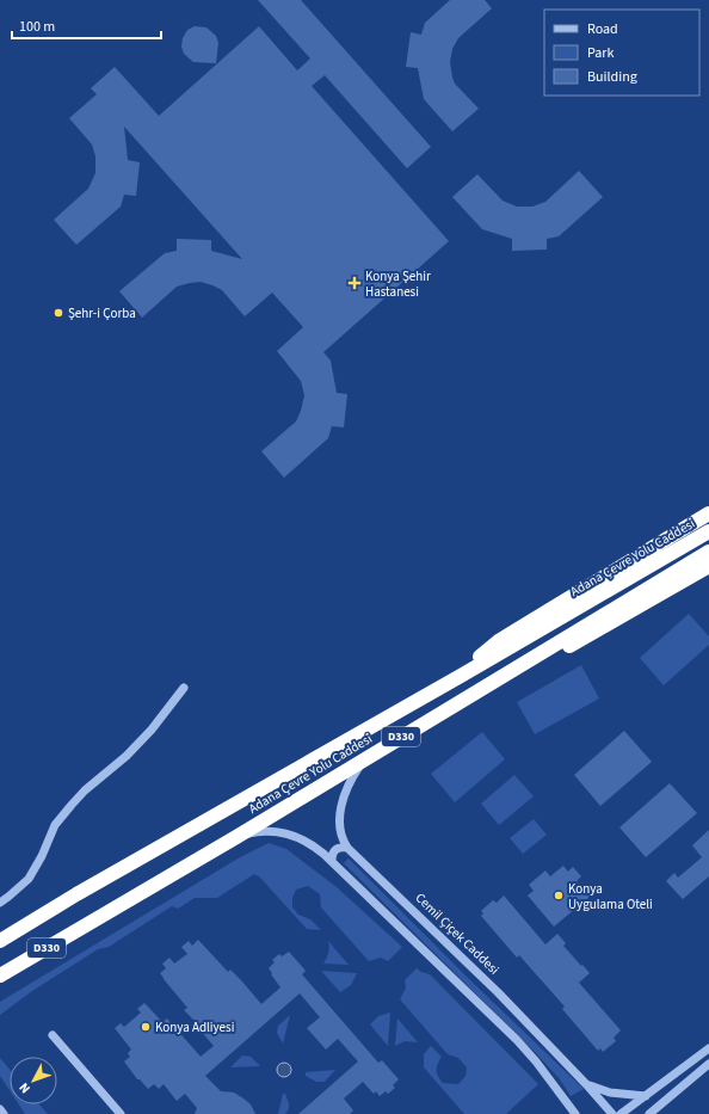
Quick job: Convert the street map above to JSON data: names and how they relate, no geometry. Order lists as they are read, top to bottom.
{
  "streets": {
    "highway": ["Adana Çevre Yolu Caddesi", "D330"],
    "street": ["Cemil Çiçek Caddesi"]
  },
  "crossings": [
    ["Adana Çevre Yolu Caddesi", "Cemil Çiçek Caddesi"]
  ],
  "places": {
    "health": ["Konya Şehir Hastanesi"],
    "other": ["Şehr-i Çorba", "Konya Uygulama Oteli", "Konya Adliyesi"]
  },
  "legend": ["Road", "Park", "Building"],
  "scale_bar": "100 m",
  "north": "bottom left"
}
